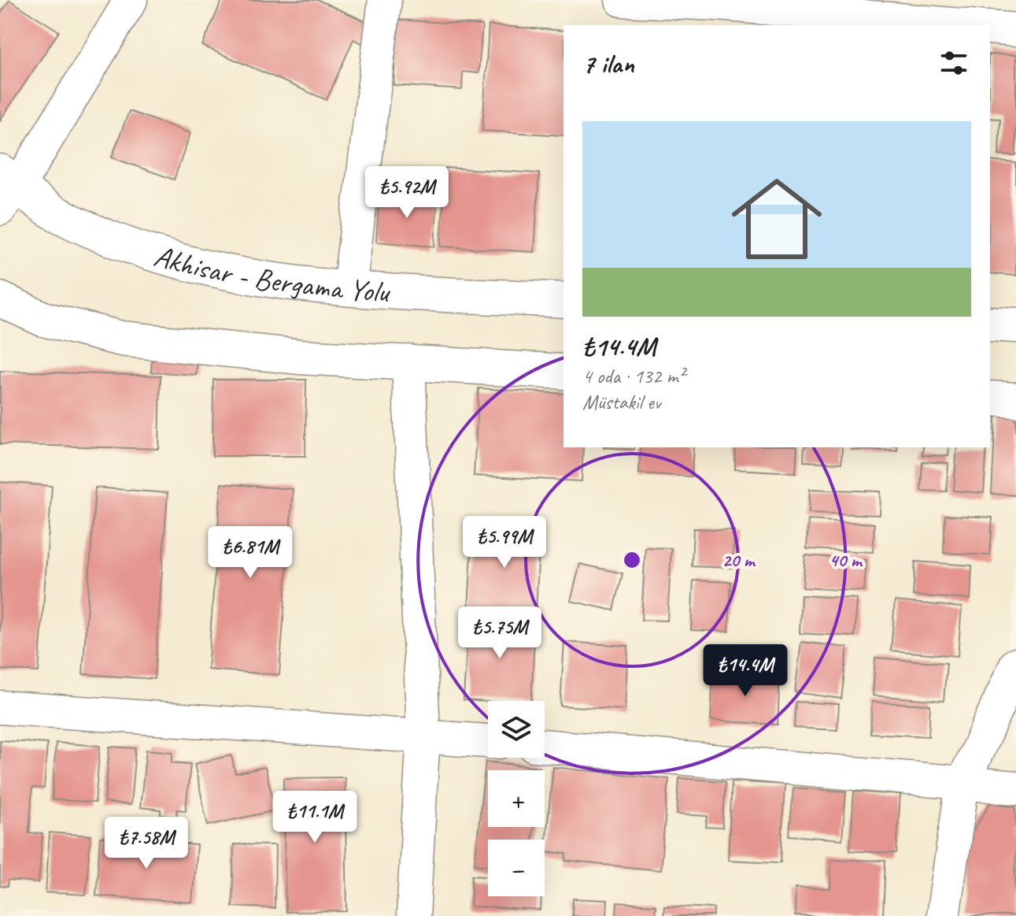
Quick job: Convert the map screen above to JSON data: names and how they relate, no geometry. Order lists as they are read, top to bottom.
{
  "streets": {
    "main road": ["Akhisar - Bergama Yolu"]
  },
  "page": {
    "heading": "7 ilan",
    "list": [
      {
        "name": "₺14.4M",
        "note": "4 oda · 132 m² · Müstakil ev"
      }
    ],
    "price": [
      "₺5.92M",
      "₺5.99M",
      "₺6.81M",
      "₺5.75M",
      "₺14.4M",
      "₺11.1M",
      "₺7.58M"
    ],
    "map_buttons": ["+", "−"]
  },
  "rings": ["20 m", "40 m"]
}
